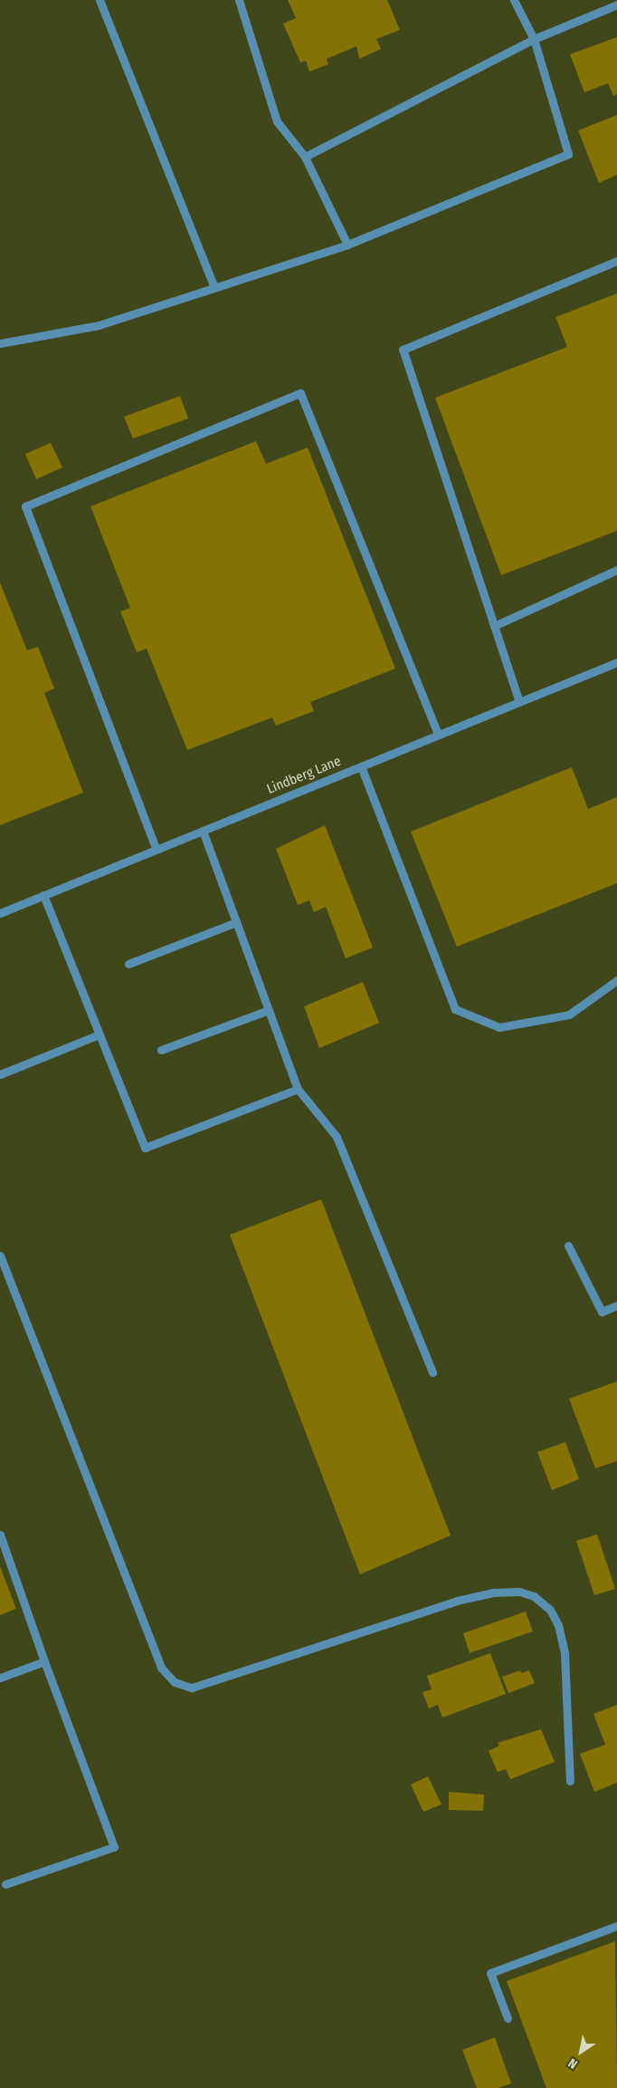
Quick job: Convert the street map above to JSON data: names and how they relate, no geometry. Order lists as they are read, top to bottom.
{
  "streets": {
    "street": ["Lindberg Lane"]
  },
  "north": "bottom left"
}
